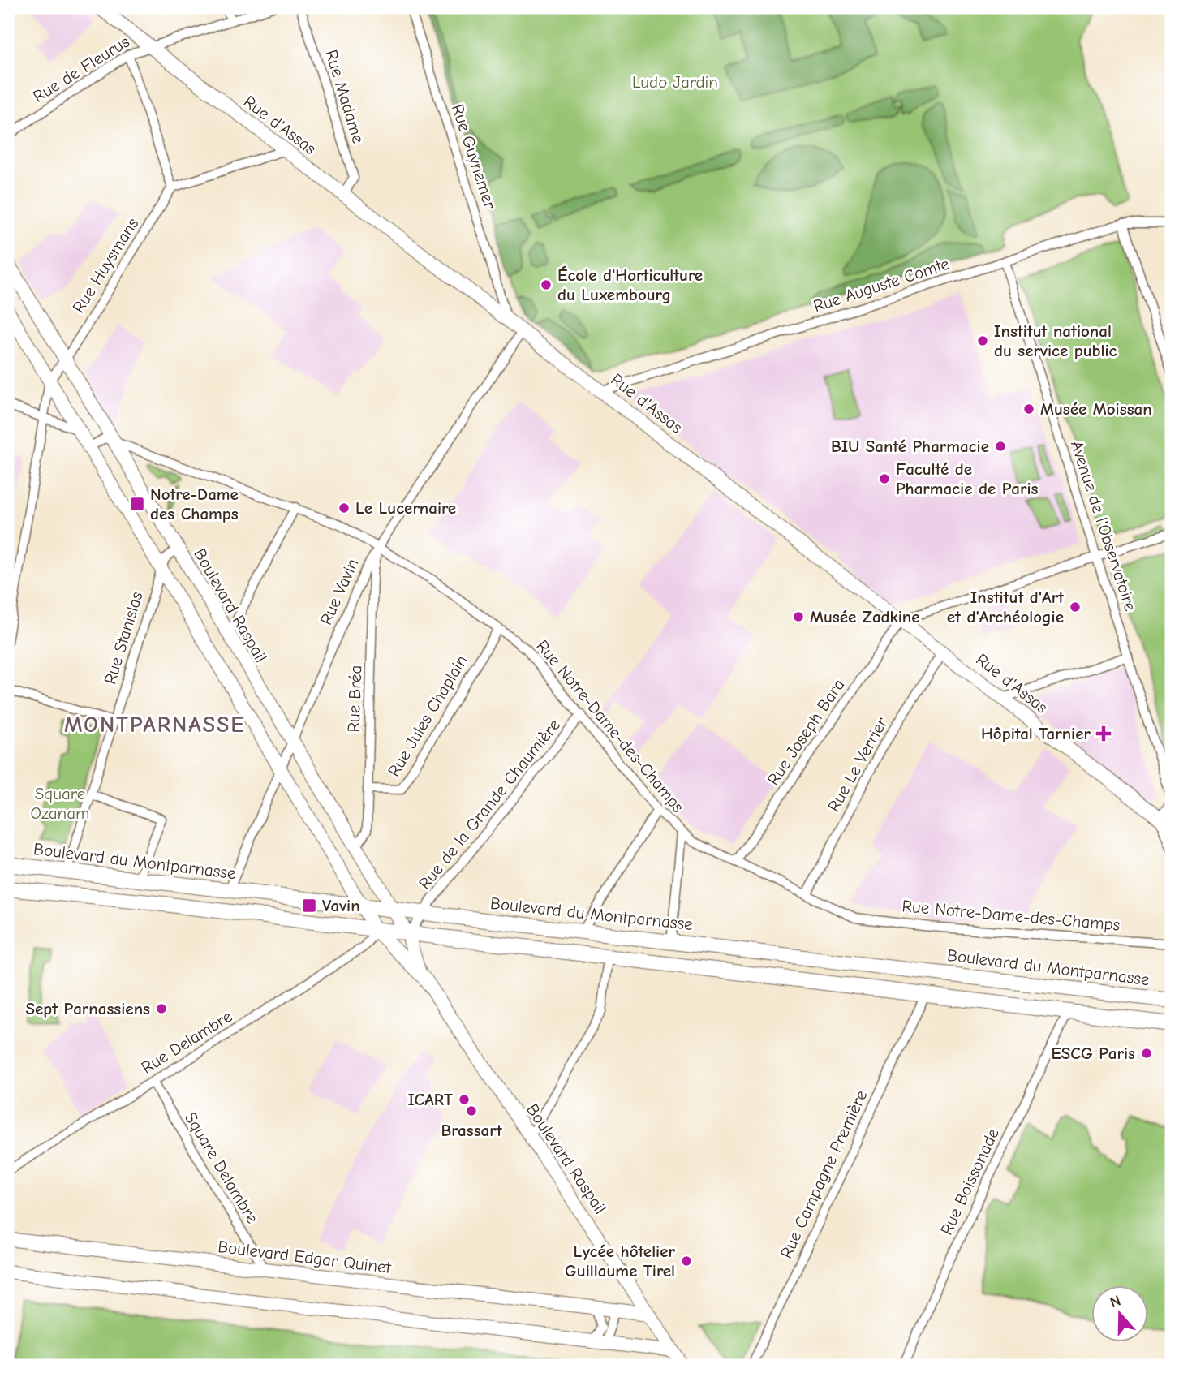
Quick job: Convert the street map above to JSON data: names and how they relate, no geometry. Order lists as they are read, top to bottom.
{
  "streets": {
    "main road": ["Boulevard du Montparnasse"],
    "street": [
      "Rue de Fleurus",
      "Rue Madame",
      "Rue d'Assas",
      "Rue Guynemer",
      "Rue Huysmans",
      "Rue Auguste Comte",
      "Avenue de l'Observatoire",
      "Rue Vavin",
      "Boulevard Raspail",
      "Rue Stanislas",
      "Rue Bréa",
      "Rue Jules Chaplain",
      "Rue Notre-Dame-des-Champs",
      "Rue Joseph Bara",
      "Rue Le Verrier",
      "Rue de la Grande Chaumière",
      "Rue Delambre",
      "Square Delambre",
      "Rue Campagne Première",
      "Rue Boissonade",
      "Boulevard Edgar Quinet"
    ]
  },
  "crossings": [
    ["Rue de Fleurus", "Rue d'Assas"],
    ["Rue Madame", "Rue d'Assas"],
    ["Rue d'Assas", "Rue Guynemer"],
    ["Rue d'Assas", "Rue Auguste Comte"],
    ["Rue d'Assas", "Rue Vavin"],
    ["Rue d'Assas", "Rue Joseph Bara"],
    ["Rue d'Assas", "Rue Le Verrier"],
    ["Rue Huysmans", "Boulevard Raspail"],
    ["Rue Auguste Comte", "Avenue de l'Observatoire"],
    ["Rue Vavin", "Boulevard Raspail"],
    ["Rue Vavin", "Rue Bréa"],
    ["Rue Vavin", "Rue Notre-Dame-des-Champs"],
    ["Rue Vavin", "Boulevard du Montparnasse"],
    ["Boulevard Raspail", "Rue Stanislas"],
    ["Boulevard Raspail", "Rue Bréa"],
    ["Boulevard Raspail", "Rue Notre-Dame-des-Champs"],
    ["Boulevard Raspail", "Boulevard du Montparnasse"],
    ["Boulevard Raspail", "Rue Delambre"],
    ["Boulevard Raspail", "Boulevard Edgar Quinet"],
    ["Rue Stanislas", "Boulevard du Montparnasse"],
    ["Rue Bréa", "Rue Jules Chaplain"],
    ["Rue Bréa", "Rue Notre-Dame-des-Champs"],
    ["Rue Jules Chaplain", "Rue Notre-Dame-des-Champs"],
    ["Rue Notre-Dame-des-Champs", "Rue Joseph Bara"],
    ["Rue Notre-Dame-des-Champs", "Rue Le Verrier"],
    ["Rue Notre-Dame-des-Champs", "Rue de la Grande Chaumière"],
    ["Rue de la Grande Chaumière", "Boulevard du Montparnasse"],
    ["Rue Delambre", "Square Delambre"],
    ["Square Delambre", "Boulevard Edgar Quinet"]
  ],
  "districts": ["MONTPARNASSE"],
  "parks": ["Ludo Jardin", "Square Ozanam"],
  "places": {
    "other": [
      "École d'Horticulture du Luxembourg",
      "Institut national du service public",
      "Musée Moissan",
      "BIU Santé Pharmacie",
      "Faculté de Pharmacie de Paris",
      "Le Lucernaire",
      "Institut d'Art et d'Archéologie",
      "Musée Zadkine",
      "Sept Parnassiens",
      "ESCG Paris",
      "ICART",
      "Brassart",
      "Lycée hôtelier Guillaume Tirel"
    ],
    "transit": ["Notre-Dame des Champs", "Vavin"],
    "health": ["Hôpital Tarnier"]
  },
  "north": "top"
}
